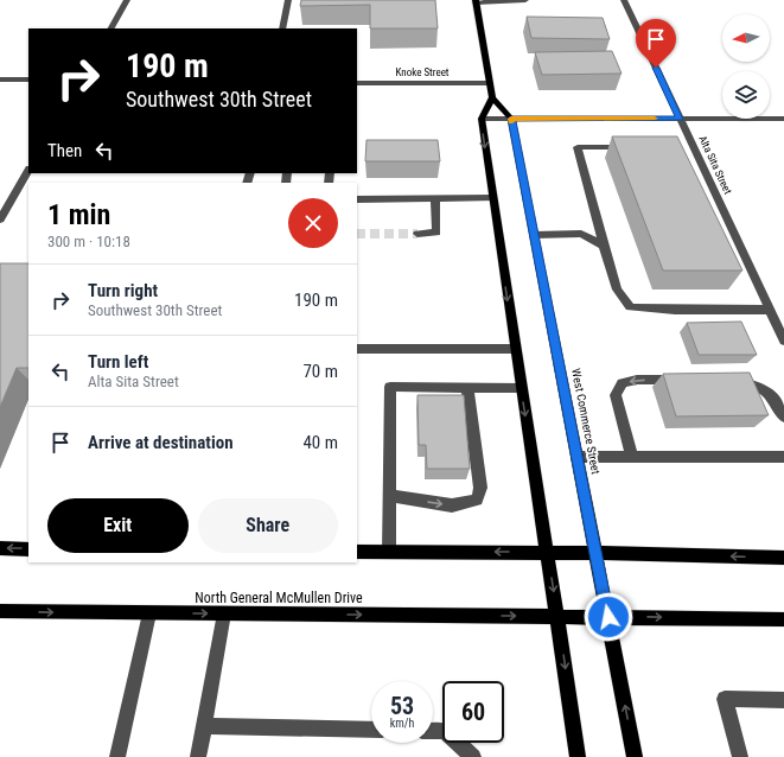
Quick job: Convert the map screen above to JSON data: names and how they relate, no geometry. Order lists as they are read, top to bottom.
{
  "streets": {
    "main road": ["West Commerce Street", "North General McMullen Drive"],
    "street": ["Knoke Street", "Alta Sita Street"]
  },
  "crossings": [
    ["West Commerce Street", "North General McMullen Drive"]
  ],
  "north": "left",
  "page": {
    "turn": ["190 m", "Southwest 30th Street"],
    "then": "Then",
    "heading": ["1 min", "300 m · 10:18"],
    "list": [
      {
        "name": "Turn right",
        "note": "Southwest 30th Street",
        "value": "190 m"
      },
      {
        "name": "Turn left",
        "note": "Alta Sita Street",
        "value": "70 m"
      },
      {
        "name": "Arrive at destination",
        "value": "40 m"
      }
    ],
    "buttons": ["Exit", "Share"],
    "speed": "53 km/h",
    "limit": "60"
  }
}
